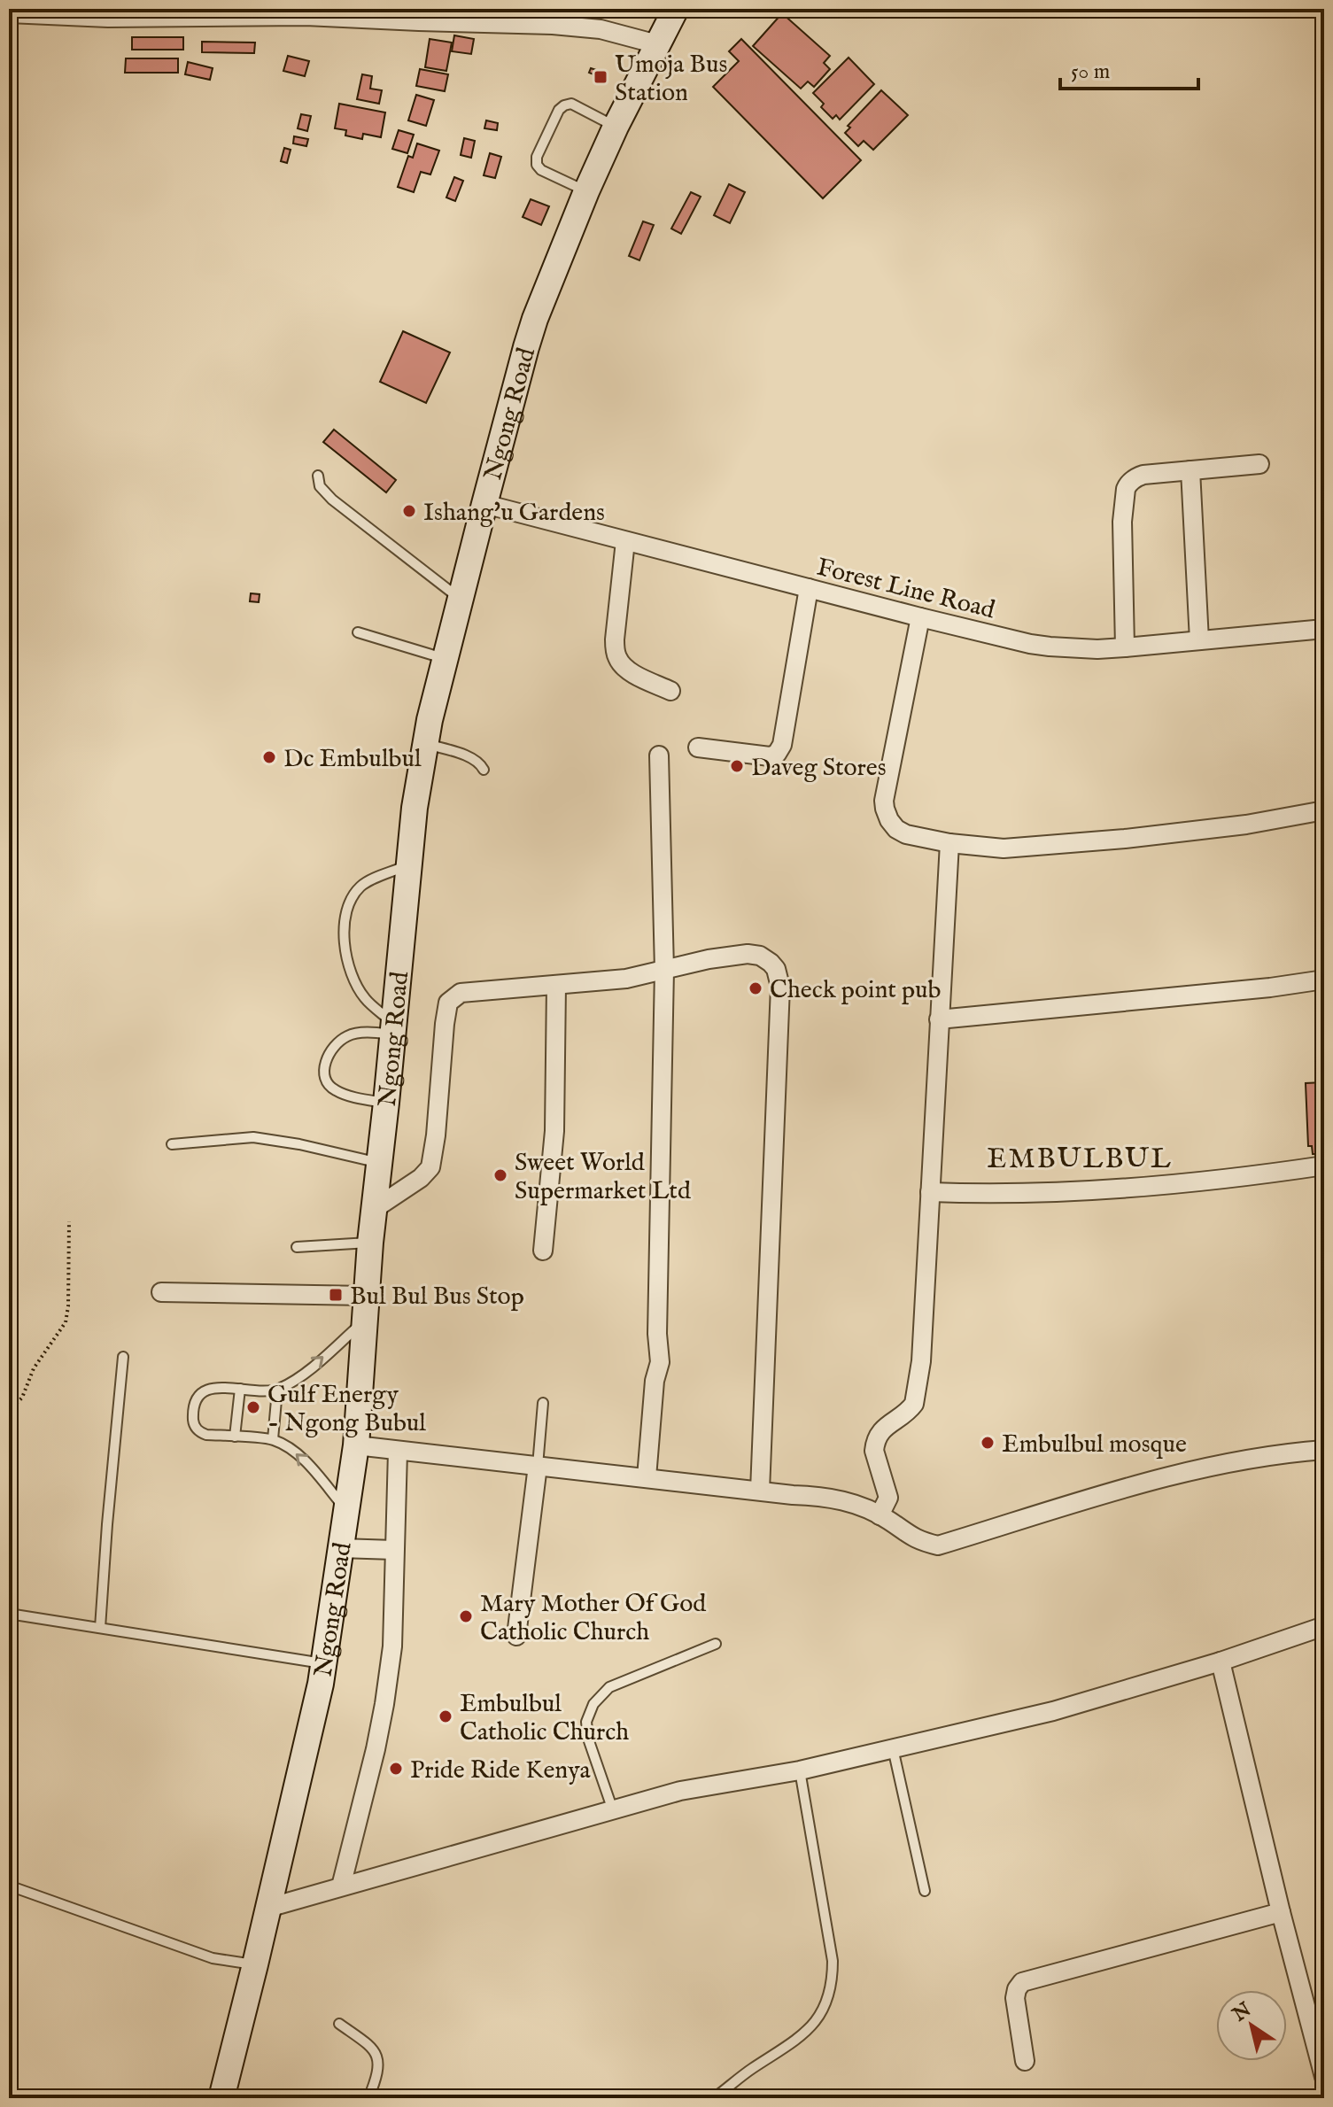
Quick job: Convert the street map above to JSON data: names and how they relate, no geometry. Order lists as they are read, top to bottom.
{
  "streets": {
    "main road": ["Ngong Road"],
    "street": ["Forest Line Road"]
  },
  "crossings": [
    ["Ngong Road", "Forest Line Road"]
  ],
  "districts": ["EMBULBUL"],
  "places": {
    "transit": ["Umoja Bus Station", "Bul Bul Bus Stop"],
    "other": [
      "Ishang'u Gardens",
      "Dc Embulbul",
      "Daveg Stores",
      "Check point pub",
      "Sweet World Supermarket Ltd",
      "Gulf Energy - Ngong Bubul",
      "Embulbul mosque",
      "Mary Mother Of God Catholic Church",
      "Embulbul Catholic Church",
      "Pride Ride Kenya"
    ]
  },
  "scale_bar": "50 m",
  "north": "top left"
}
